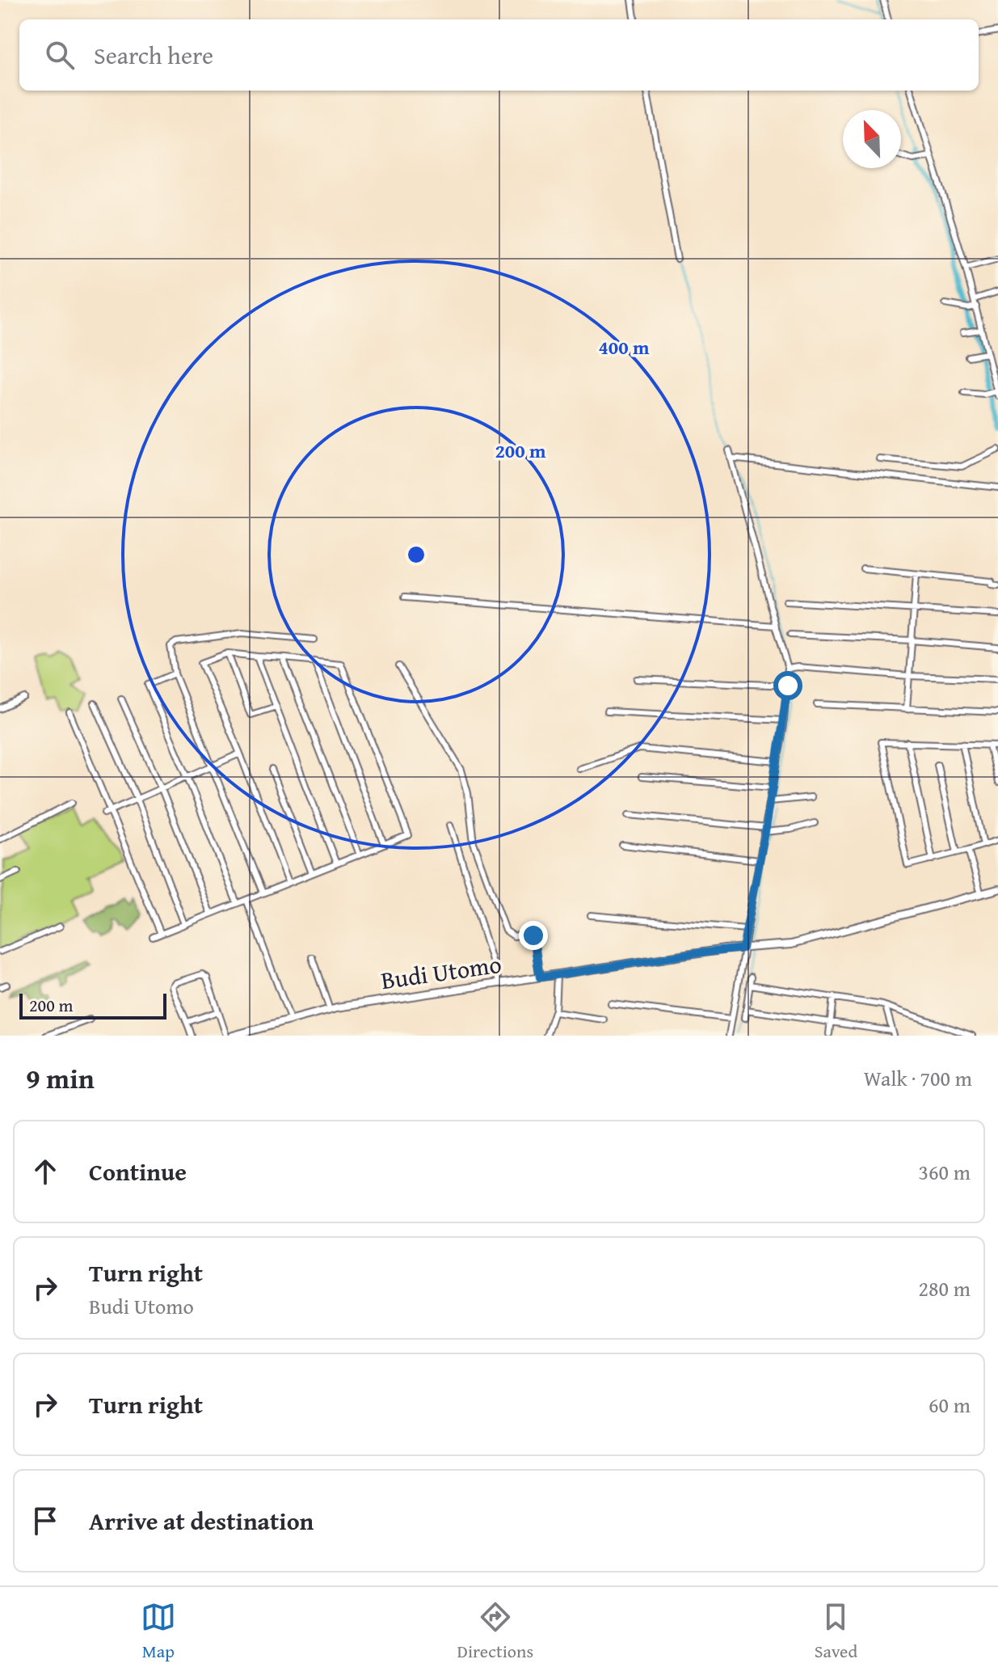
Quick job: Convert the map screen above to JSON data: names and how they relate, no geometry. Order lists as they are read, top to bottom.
{
  "streets": {
    "street": ["Budi Utomo"]
  },
  "scale_bar": "200 m",
  "north": "top left",
  "page": {
    "search": "Search here",
    "scale": "200 m",
    "heading": ["9 min", "Walk · 700 m"],
    "list": [
      ["Continue", "360 m"],
      ["Turn right", "Budi Utomo", "280 m"],
      ["Turn right", "60 m"],
      "Arrive at destination"
    ],
    "nav": ["Map", "Directions", "Saved"]
  },
  "rings": ["400 m", "200 m"]
}
